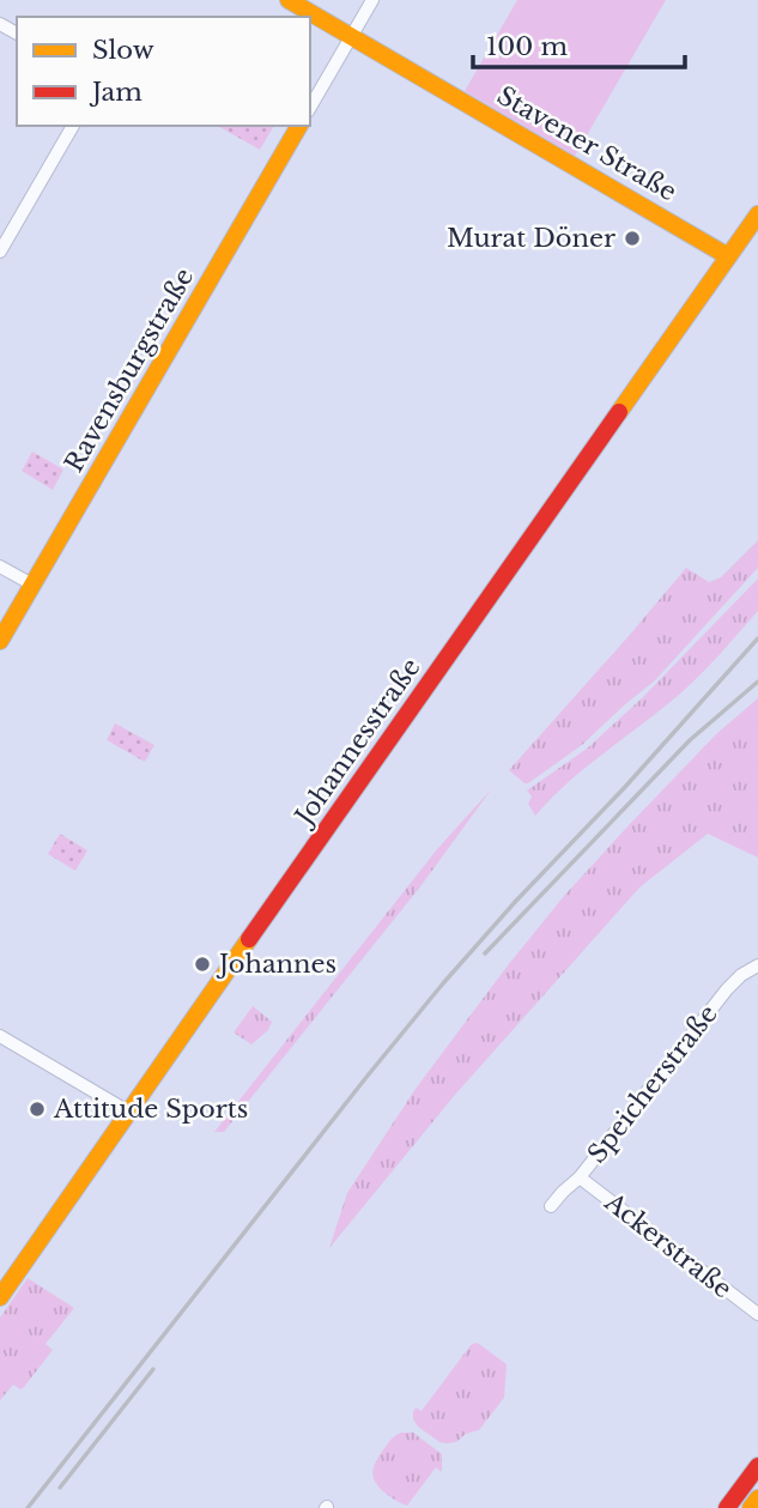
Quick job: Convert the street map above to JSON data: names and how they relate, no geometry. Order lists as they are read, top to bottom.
{
  "streets": {
    "main road": ["Stavener Straße", "Ravensburgstraße", "Johannesstraße"],
    "street": ["Speicherstraße", "Ackerstraße"]
  },
  "crossings": [
    ["Stavener Straße", "Johannesstraße"],
    ["Speicherstraße", "Ackerstraße"]
  ],
  "places": ["Murat Döner", "Johannes", "Attitude Sports"],
  "legend": ["Slow", "Jam"],
  "scale_bar": "100 m"
}
